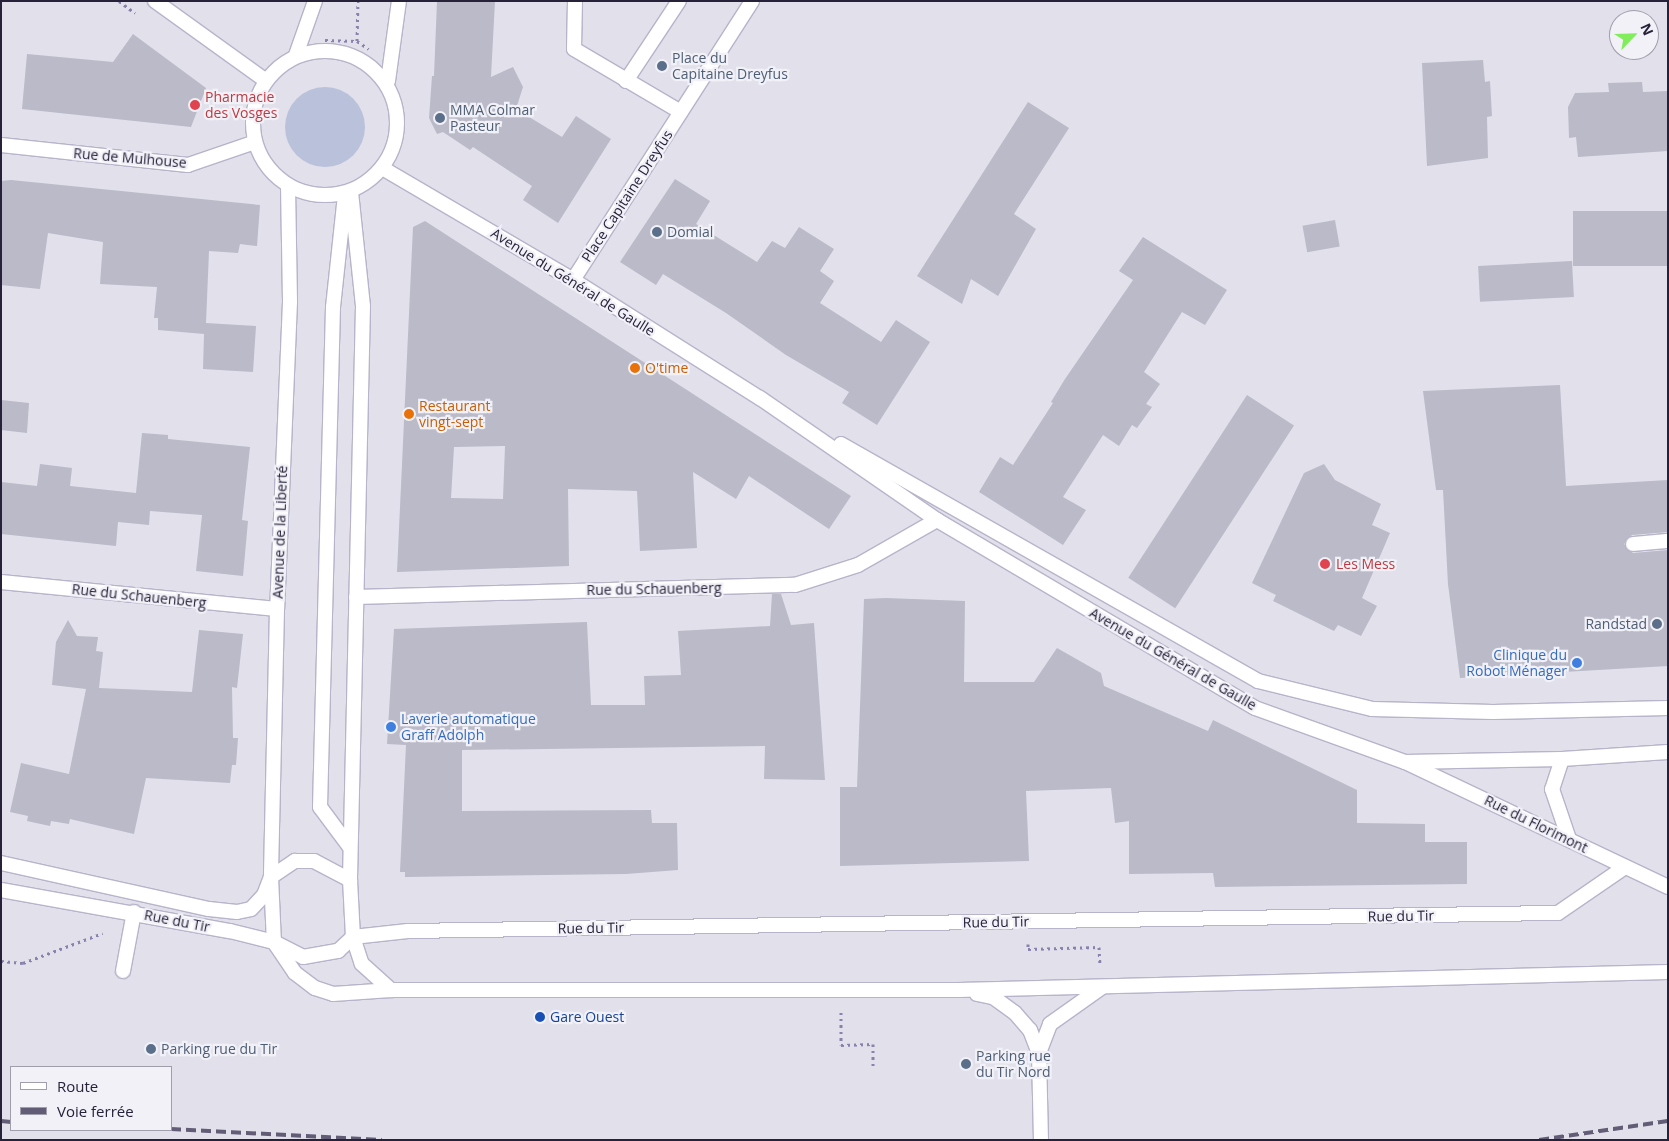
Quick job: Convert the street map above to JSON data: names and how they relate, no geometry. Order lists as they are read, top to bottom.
{
  "streets": {
    "street": [
      "Rue de Mulhouse",
      "Place Capitaine Dreyfus",
      "Avenue du Général de Gaulle",
      "Avenue de la Liberté",
      "Rue du Schauenberg",
      "Rue du Florimont",
      "Rue du Tir"
    ]
  },
  "crossings": [
    ["Rue de Mulhouse", "Avenue du Général de Gaulle"],
    ["Rue de Mulhouse", "Avenue de la Liberté"],
    ["Place Capitaine Dreyfus", "Avenue du Général de Gaulle"],
    ["Avenue du Général de Gaulle", "Avenue de la Liberté"],
    ["Avenue du Général de Gaulle", "Rue du Schauenberg"],
    ["Avenue du Général de Gaulle", "Rue du Florimont"],
    ["Avenue de la Liberté", "Rue du Schauenberg"],
    ["Avenue de la Liberté", "Rue du Tir"],
    ["Rue du Florimont", "Rue du Tir"]
  ],
  "places": [
    "Place du Capitaine Dreyfus",
    "Pharmacie des Vosges",
    "MMA Colmar Pasteur",
    "Domial",
    "O'time",
    "Restaurant vingt-sept",
    "Les Mess",
    "Randstad",
    "Clinique du Robot Ménager",
    "Laverie automatique Graff Adolph",
    "Gare Ouest",
    "Parking rue du Tir",
    "Parking rue du Tir Nord"
  ],
  "legend": ["Route", "Voie ferrée"],
  "north": "top right"
}
